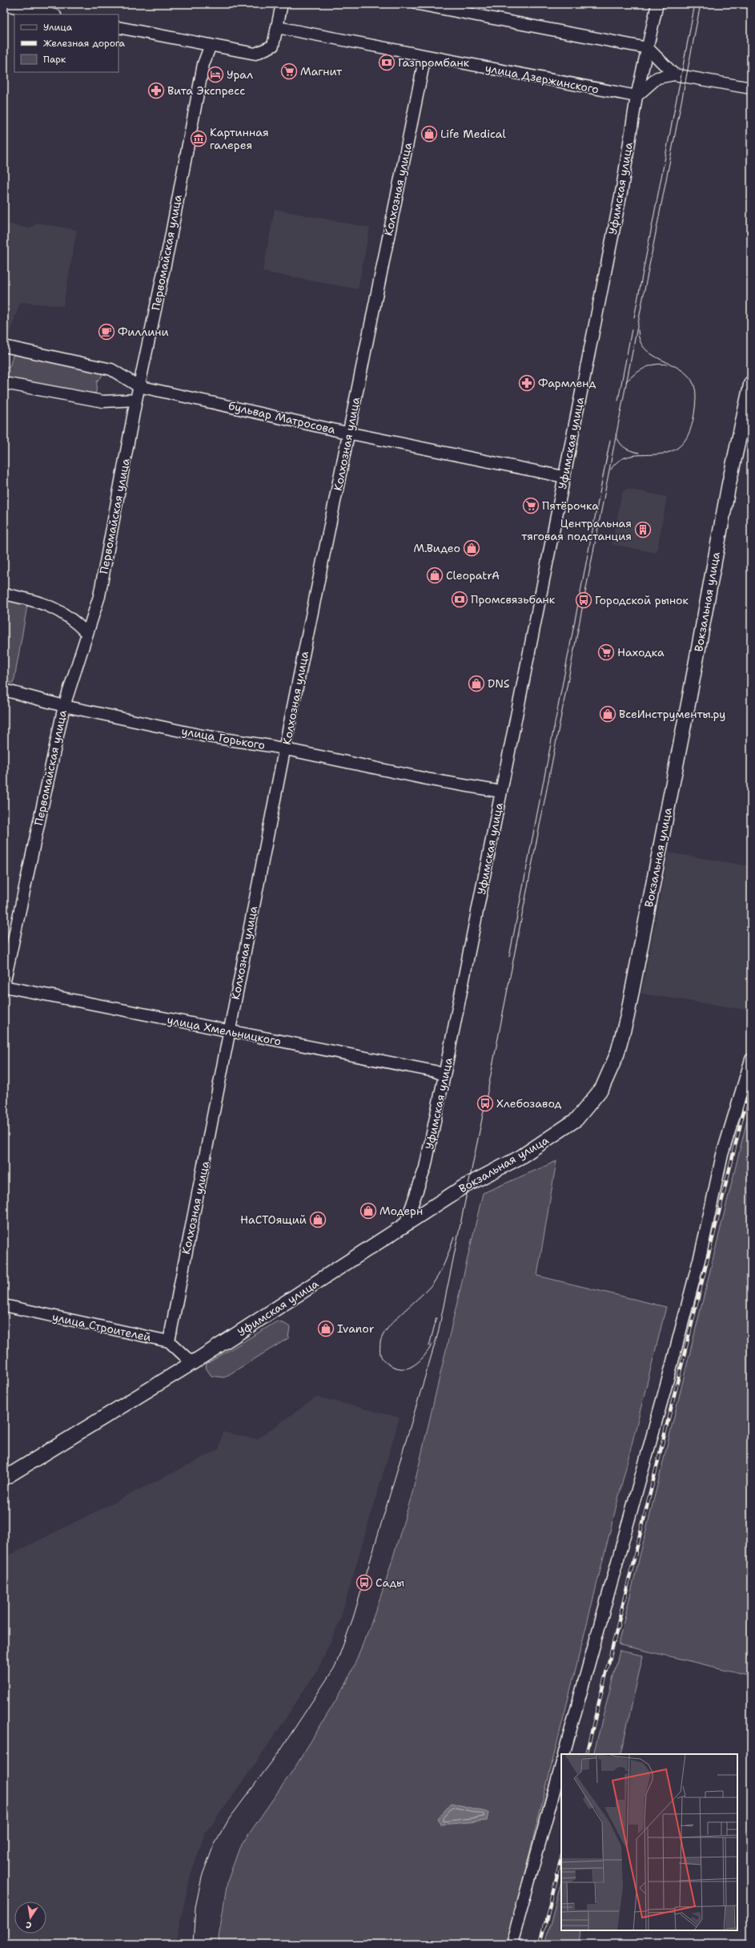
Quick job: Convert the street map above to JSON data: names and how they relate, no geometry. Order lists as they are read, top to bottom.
{
  "streets": {
    "main road": ["Уфимская улица", "Вокзальная улица"],
    "street": [
      "улица Дзержинского",
      "Колхозная улица",
      "Первомайская улица",
      "бульвар Матросова",
      "улица Горького",
      "улица Хмельницкого",
      "улица Строителей"
    ]
  },
  "crossings": [
    ["улица Дзержинского", "Уфимская улица"],
    ["улица Дзержинского", "Колхозная улица"],
    ["Уфимская улица", "бульвар Матросова"],
    ["Уфимская улица", "Вокзальная улица"],
    ["Уфимская улица", "улица Горького"],
    ["Уфимская улица", "улица Хмельницкого"],
    ["Колхозная улица", "бульвар Матросова"],
    ["Колхозная улица", "улица Горького"],
    ["Колхозная улица", "улица Хмельницкого"],
    ["Колхозная улица", "улица Строителей"],
    ["Первомайская улица", "бульвар Матросова"],
    ["Первомайская улица", "улица Горького"],
    ["Первомайская улица", "улица Хмельницкого"]
  ],
  "places": {
    "bank": ["Газпромбанк", "Промсвязьбанк"],
    "supermarket": ["Магнит", "Пятёрочка", "Находка"],
    "hotel": ["Урал"],
    "pharmacy": ["Вита Экспресс", "Фармленд"],
    "shop": [
      "Life Medical",
      "М.Видео",
      "CleopatrA",
      "DNS",
      "ВсеИнструменты.ру",
      "Модерн",
      "НаСТОящий",
      "Ivanor"
    ],
    "museum": ["Картинная галерея"],
    "cafe": ["Филлини"],
    "building": ["Центральная тяговая подстанция"],
    "bus stop": ["Городской рынок", "Хлебозавод", "Сады"]
  },
  "legend": ["Улица", "Железная дорога", "Парк"],
  "north": "bottom"
}
